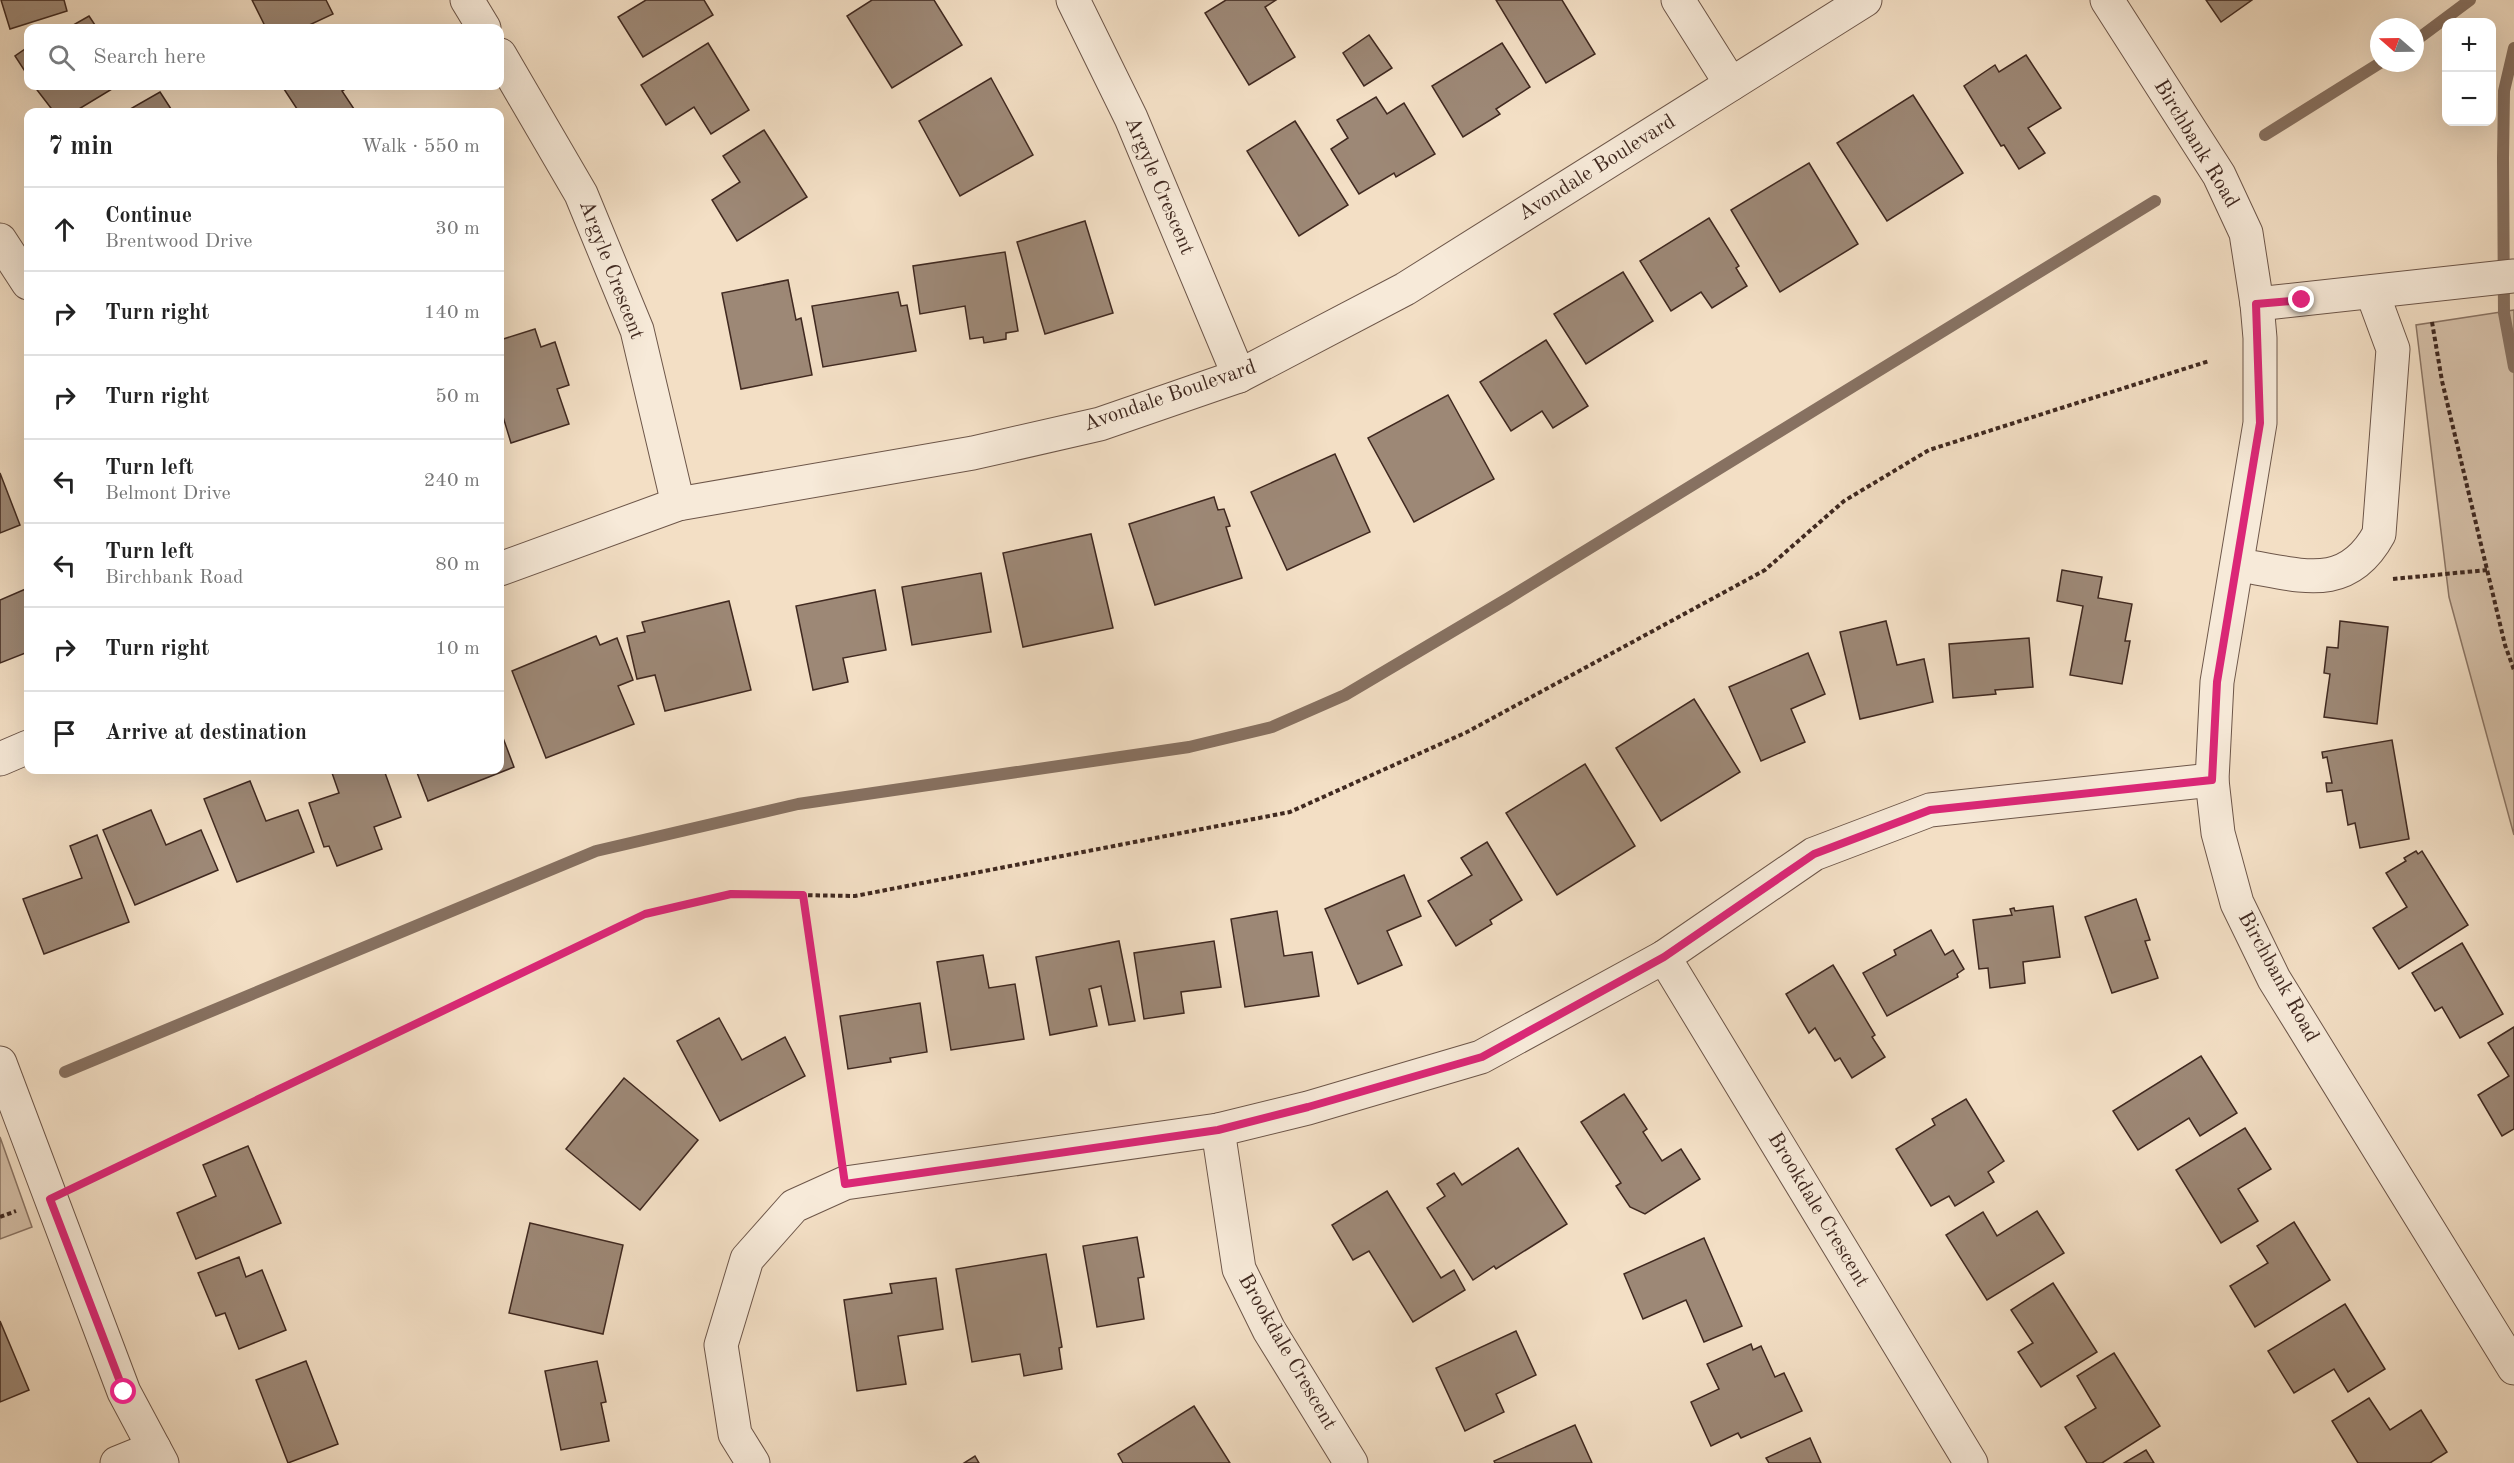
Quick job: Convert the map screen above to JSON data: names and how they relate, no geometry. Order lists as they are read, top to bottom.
{
  "streets": {
    "street": [
      "Birchbank Road",
      "Avondale Boulevard",
      "Argyle Crescent",
      "Brookdale Crescent"
    ]
  },
  "crossings": [
    ["Avondale Boulevard", "Argyle Crescent"]
  ],
  "north": "left",
  "page": {
    "map_buttons": ["+", "−"],
    "search": "Search here",
    "heading": ["7 min", "Walk · 550 m"],
    "list": [
      ["Continue", "Brentwood Drive", "30 m"],
      ["Turn right", "140 m"],
      ["Turn right", "50 m"],
      ["Turn left", "Belmont Drive", "240 m"],
      ["Turn left", "Birchbank Road", "80 m"],
      ["Turn right", "10 m"],
      "Arrive at destination"
    ]
  }
}
